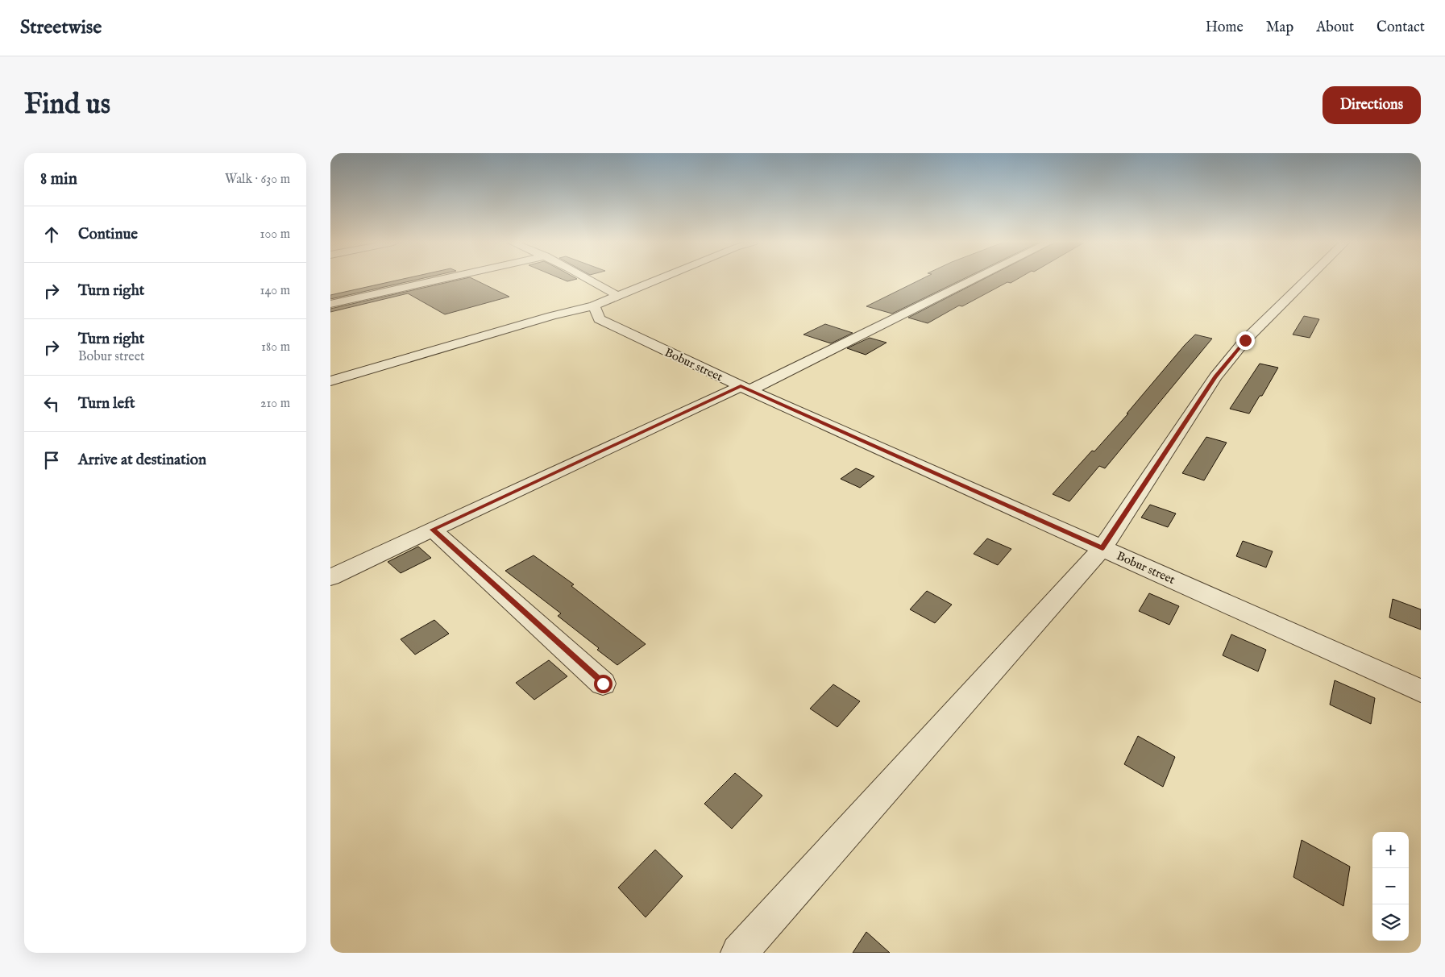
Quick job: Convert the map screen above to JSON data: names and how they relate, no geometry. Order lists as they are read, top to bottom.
{
  "streets": {
    "street": ["Bobur street"]
  },
  "page": {
    "header": "Streetwise",
    "nav": [
      "Home",
      "Map",
      "About",
      "Contact"
    ],
    "buttons": "Directions",
    "title": "Find us",
    "heading": ["8 min", "Walk · 630 m"],
    "list": [
      ["Continue", "100 m"],
      ["Turn right", "140 m"],
      ["Turn right", "Bobur street", "180 m"],
      ["Turn left", "210 m"],
      "Arrive at destination"
    ],
    "map_buttons": ["+", "−"]
  }
}
